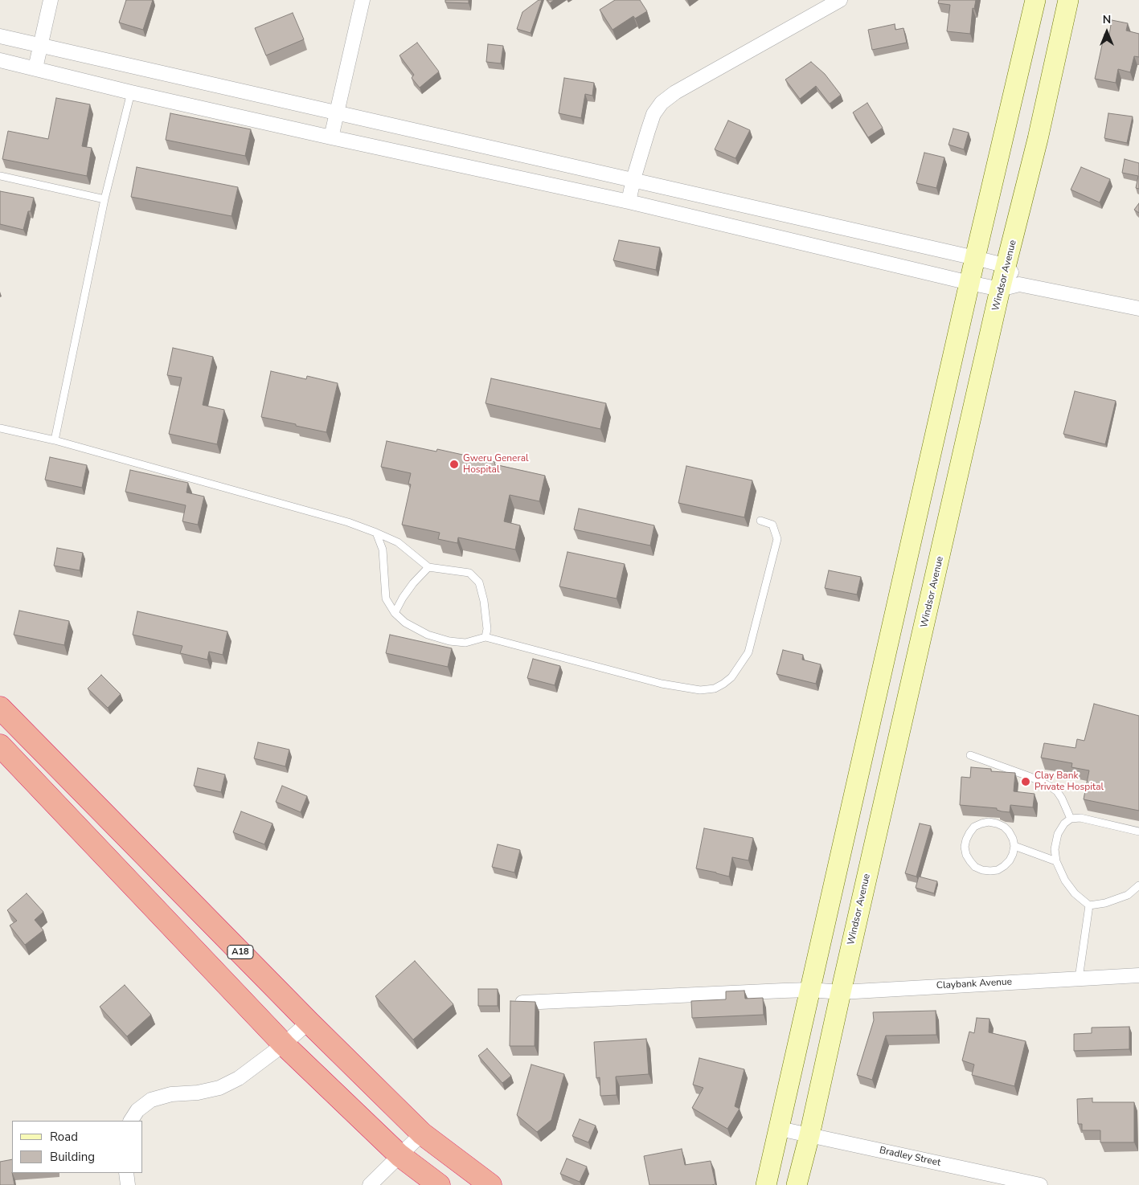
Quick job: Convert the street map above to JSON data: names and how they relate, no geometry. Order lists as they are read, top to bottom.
{
  "streets": {
    "highway": ["A18"],
    "main road": ["Windsor Avenue"],
    "street": ["Claybank Avenue", "Bradley Street"]
  },
  "crossings": [
    ["Windsor Avenue", "Claybank Avenue"],
    ["Windsor Avenue", "Bradley Street"]
  ],
  "places": ["Gweru General Hospital", "Clay Bank Private Hospital"],
  "legend": ["Road", "Building"],
  "north": "top"
}
